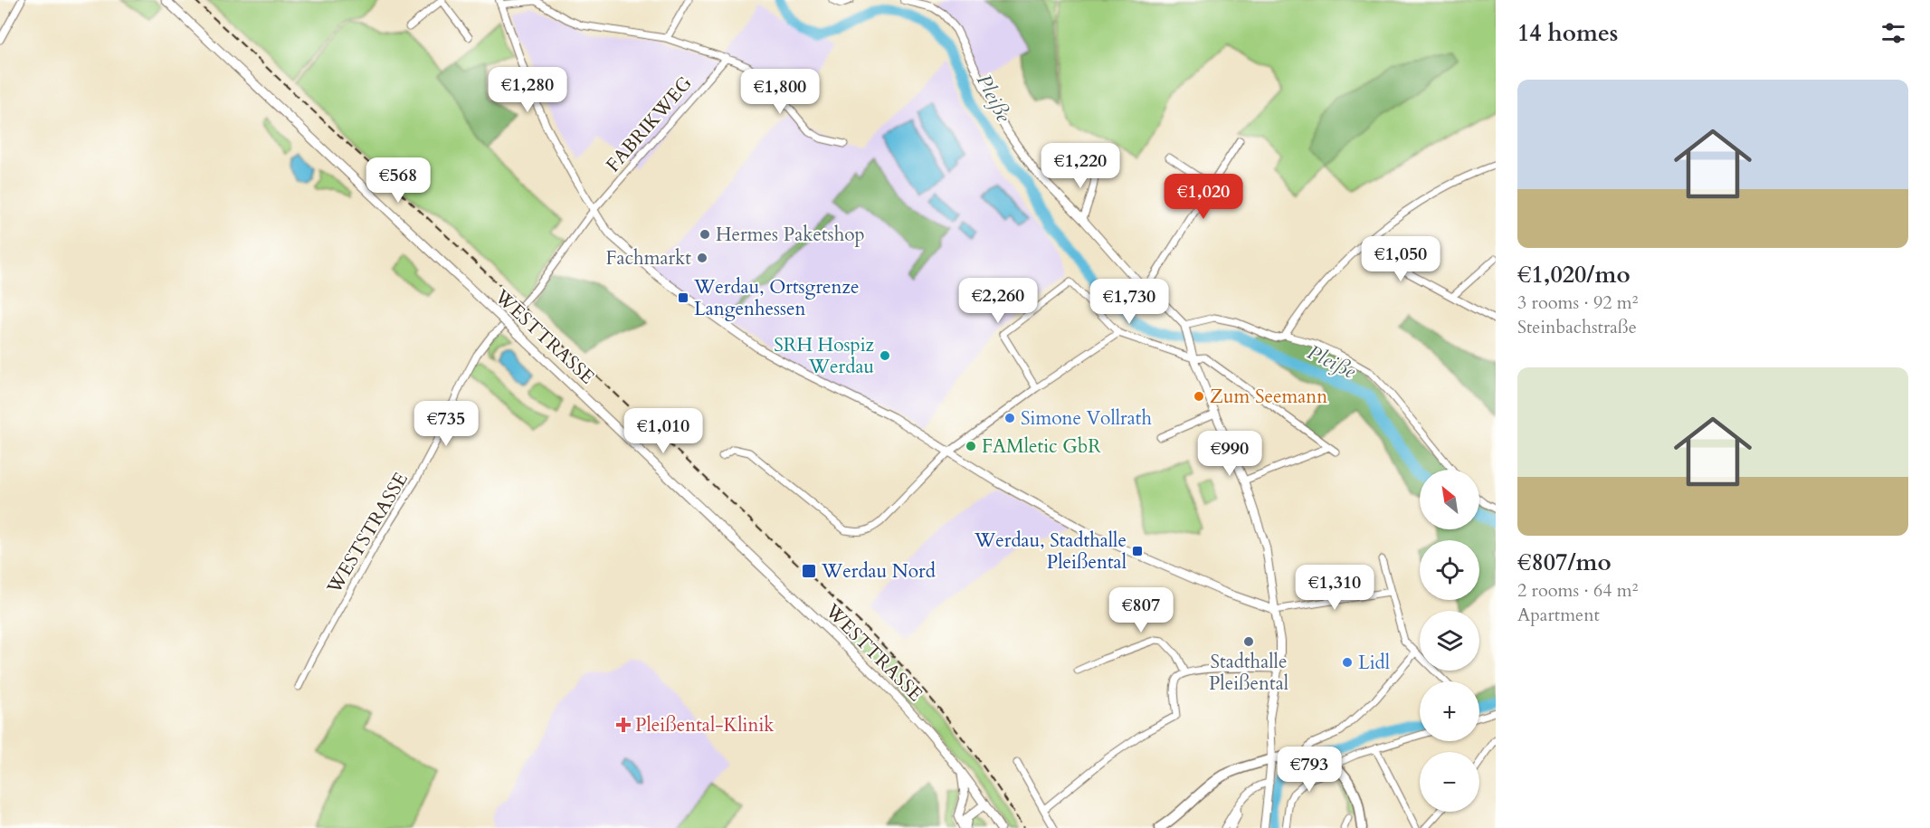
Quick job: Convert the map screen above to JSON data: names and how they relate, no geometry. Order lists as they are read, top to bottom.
{
  "streets": {
    "main road": ["WESTTRASSE"],
    "street": ["FABRIKWEG", "WESTSTRASSE"]
  },
  "crossings": [
    ["FABRIKWEG", "WESTSTRASSE"]
  ],
  "water": ["Pleiße"],
  "places": {
    "other": [
      "Hermes Paketshop",
      "Fachmarkt",
      "SRH Hospiz Werdau",
      "Zum Seemann",
      "Simone Vollrath",
      "FAMletic GbR",
      "Stadthalle Pleißental",
      "Lidl"
    ],
    "transit": ["Werdau, Ortsgrenze Langenhessen", "Werdau, Stadthalle Pleißental", "Werdau Nord"],
    "health": ["Pleißental-Klinik"]
  },
  "north": "top left",
  "page": {
    "heading": "14 homes",
    "list": [
      {
        "name": "€1,020/mo",
        "note": "3 rooms · 92 m² · Steinbachstraße"
      },
      {
        "name": "€807/mo",
        "note": "2 rooms · 64 m² · Apartment"
      }
    ],
    "price": [
      "€1,280",
      "€1,800",
      "€1,220",
      "€568",
      "€1,020",
      "€1,050",
      "€2,260",
      "€1,730",
      "€735",
      "€1,010",
      "€990",
      "€1,310",
      "€807",
      "€793"
    ],
    "map_buttons": ["+", "−"]
  }
}
